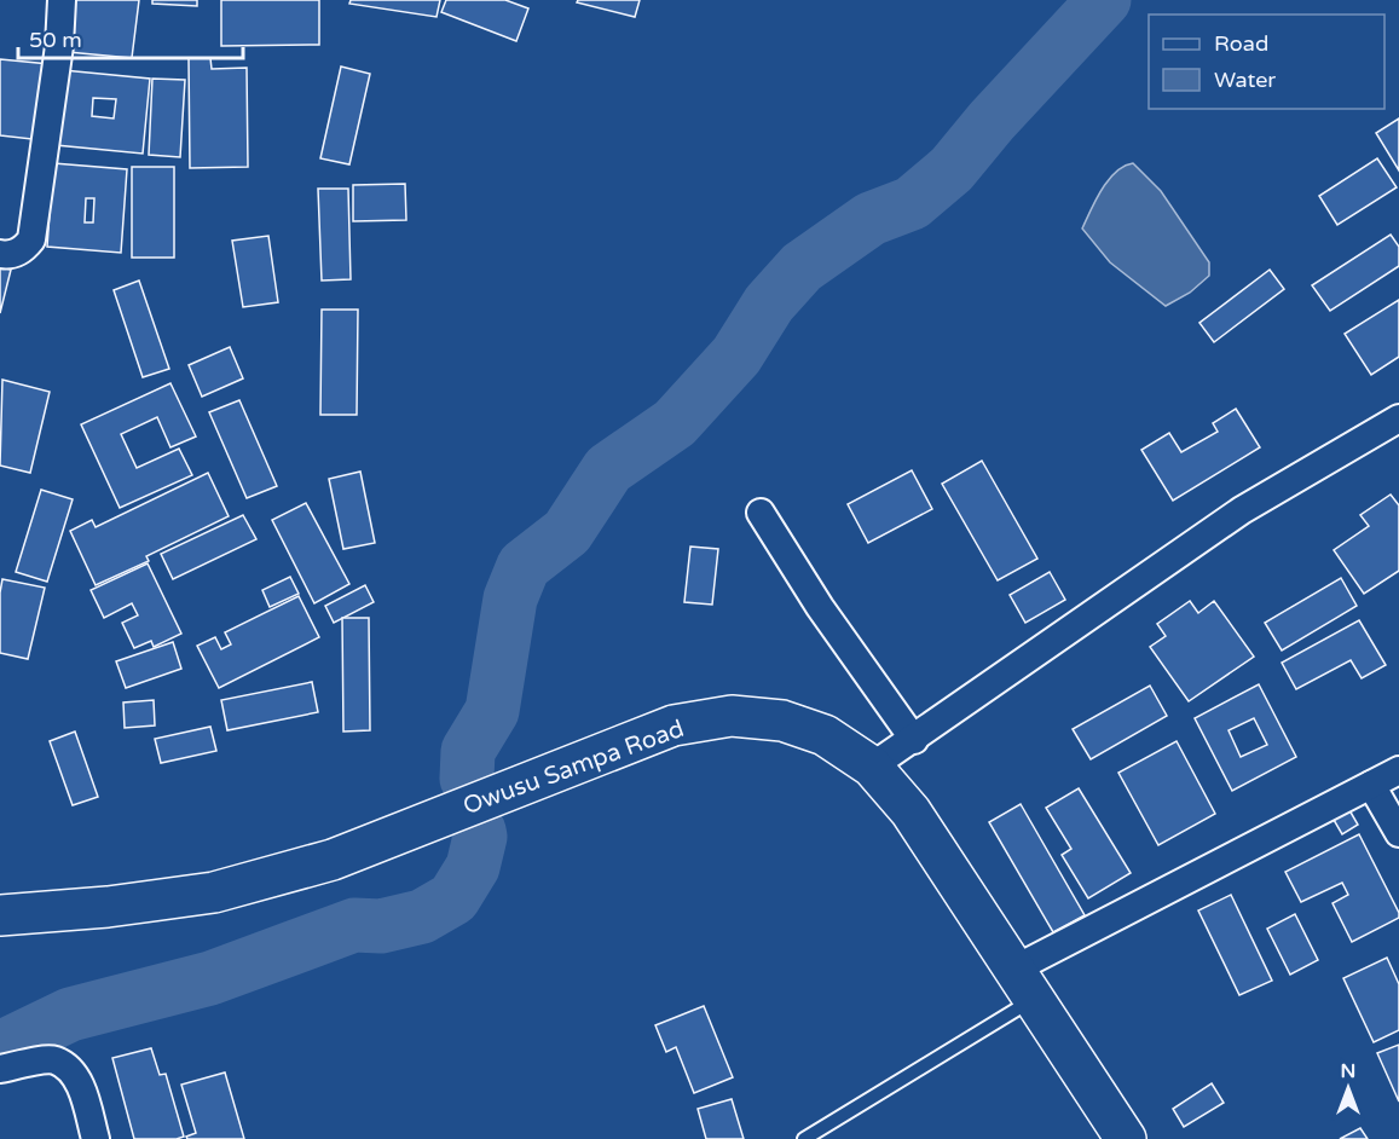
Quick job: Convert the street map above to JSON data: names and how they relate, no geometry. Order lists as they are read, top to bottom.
{
  "streets": {
    "main road": ["Owusu Sampa Road"]
  },
  "legend": ["Road", "Water"],
  "scale_bar": "50 m",
  "north": "top"
}
